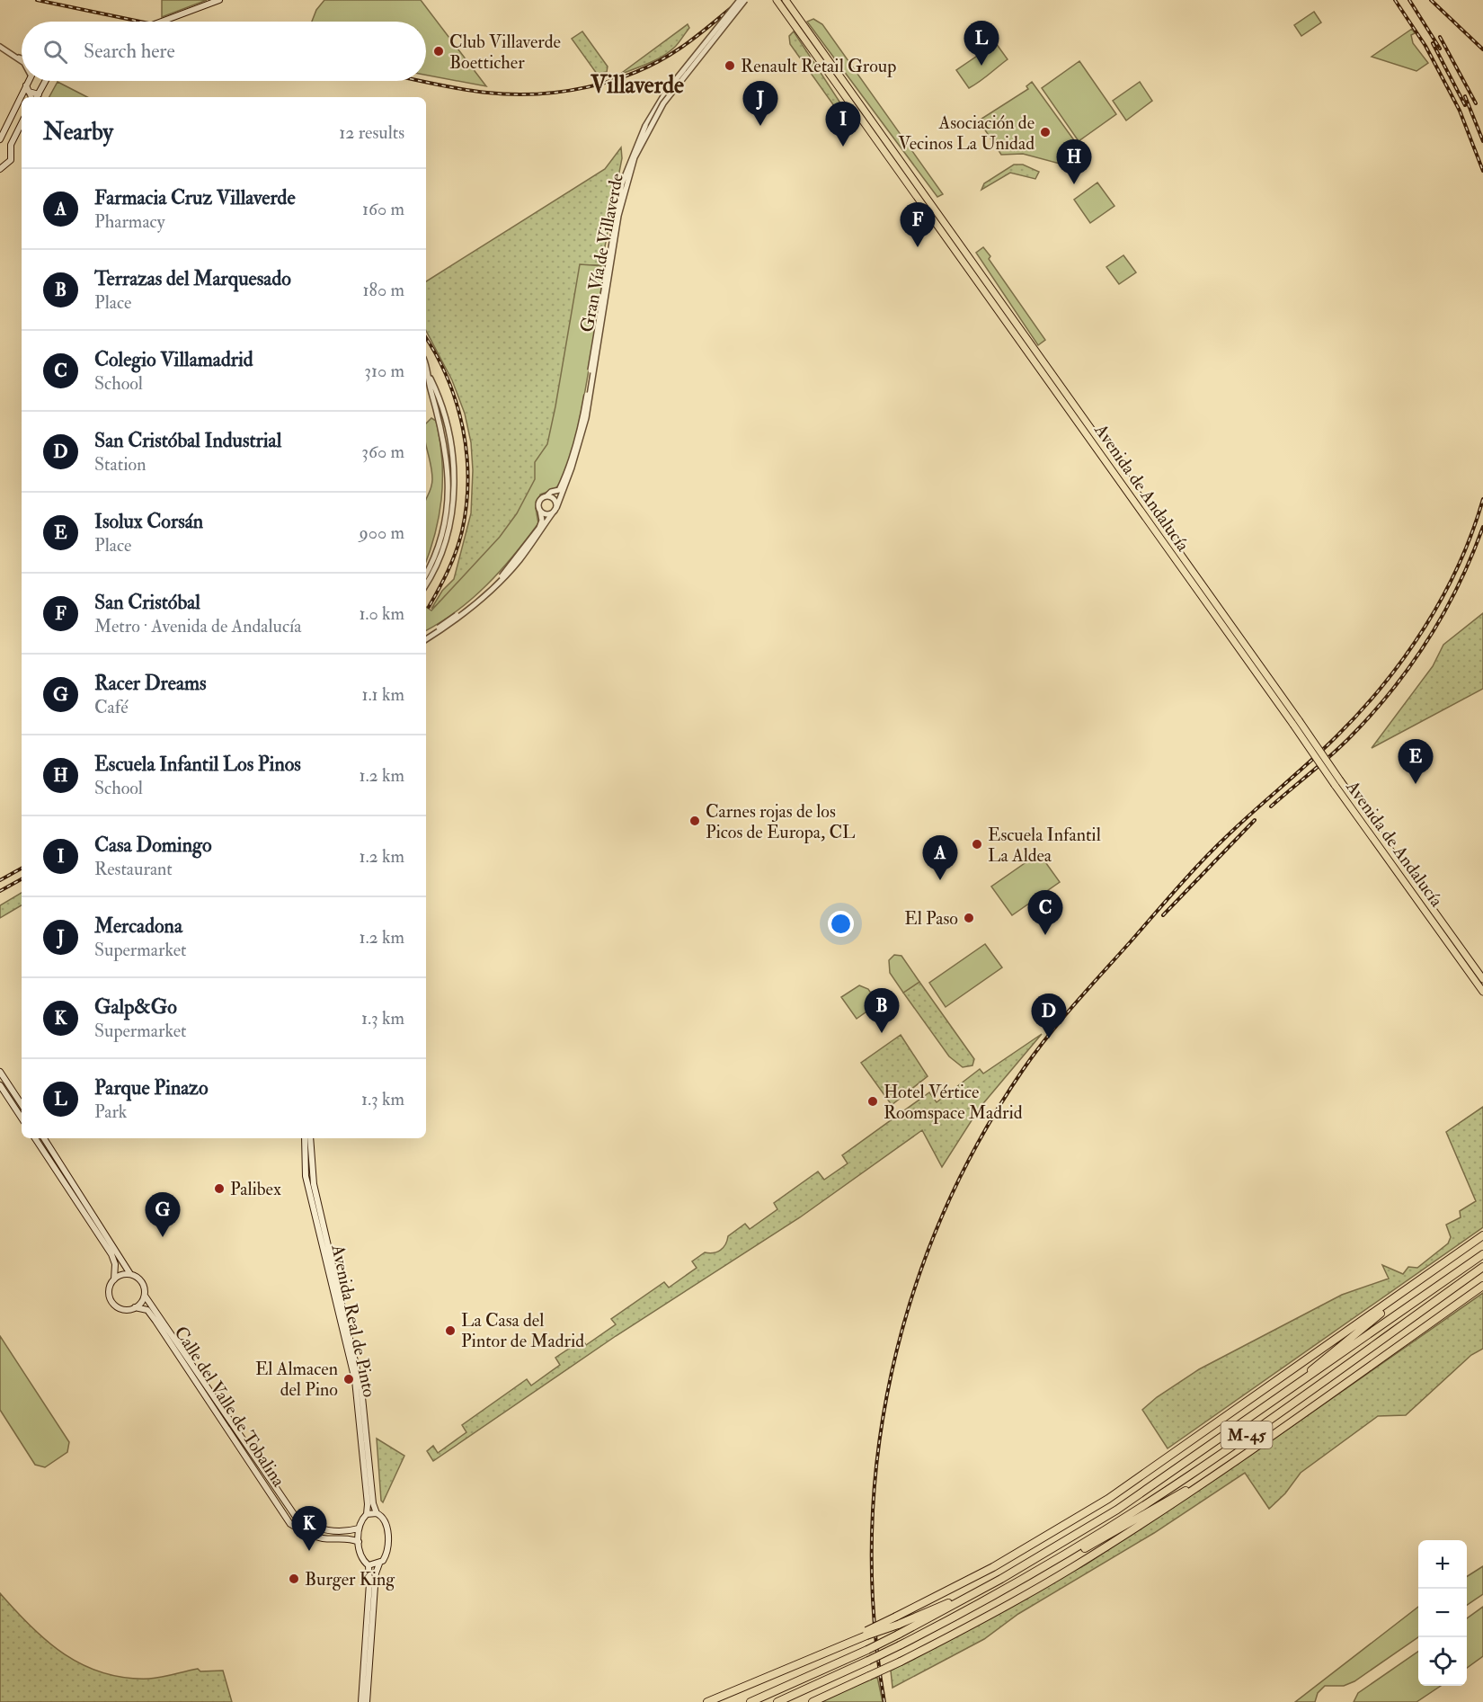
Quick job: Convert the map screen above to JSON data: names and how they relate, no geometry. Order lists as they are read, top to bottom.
{
  "streets": {
    "highway": ["M-45"],
    "main road": ["Avenida de Andalucía", "Avenida Real de Pinto", "Calle del Valle de Tobalina"],
    "street": ["Gran Vía de Villaverde"]
  },
  "districts": ["Villaverde"],
  "places": [
    "Club Villaverde Boetticher",
    "Renault Retail Group",
    "Asociación de Vecinos La Unidad",
    "Carnes rojas de los Picos de Europa, CL",
    "Escuela Infantil La Aldea",
    "El Paso",
    "Hotel Vértice Roomspace Madrid",
    "Palibex",
    "La Casa del Pintor de Madrid",
    "El Almacen del Pino",
    "Burger King"
  ],
  "page": {
    "pins": [
      "L",
      "J",
      "I",
      "H",
      "F",
      "E",
      "A",
      "C",
      "B",
      "D",
      "G",
      "K"
    ],
    "search": "Search here",
    "heading": ["Nearby", "12 results"],
    "list": [
      {
        "mark": "A",
        "name": "Farmacia Cruz Villaverde",
        "note": "Pharmacy",
        "value": "160 m"
      },
      {
        "mark": "B",
        "name": "Terrazas del Marquesado",
        "note": "Place",
        "value": "180 m"
      },
      {
        "mark": "C",
        "name": "Colegio Villamadrid",
        "note": "School",
        "value": "310 m"
      },
      {
        "mark": "D",
        "name": "San Cristóbal Industrial",
        "note": "Station",
        "value": "360 m"
      },
      {
        "mark": "E",
        "name": "Isolux Corsán",
        "note": "Place",
        "value": "900 m"
      },
      {
        "mark": "F",
        "name": "San Cristóbal",
        "note": "Metro · Avenida de Andalucía",
        "value": "1.0 km"
      },
      {
        "mark": "G",
        "name": "Racer Dreams",
        "note": "Café",
        "value": "1.1 km"
      },
      {
        "mark": "H",
        "name": "Escuela Infantil Los Pinos",
        "note": "School",
        "value": "1.2 km"
      },
      {
        "mark": "I",
        "name": "Casa Domingo",
        "note": "Restaurant",
        "value": "1.2 km"
      },
      {
        "mark": "J",
        "name": "Mercadona",
        "note": "Supermarket",
        "value": "1.2 km"
      },
      {
        "mark": "K",
        "name": "Galp&Go",
        "note": "Supermarket",
        "value": "1.3 km"
      },
      {
        "mark": "L",
        "name": "Parque Pinazo",
        "note": "Park",
        "value": "1.3 km"
      }
    ],
    "map_buttons": ["+", "−"]
  }
}
